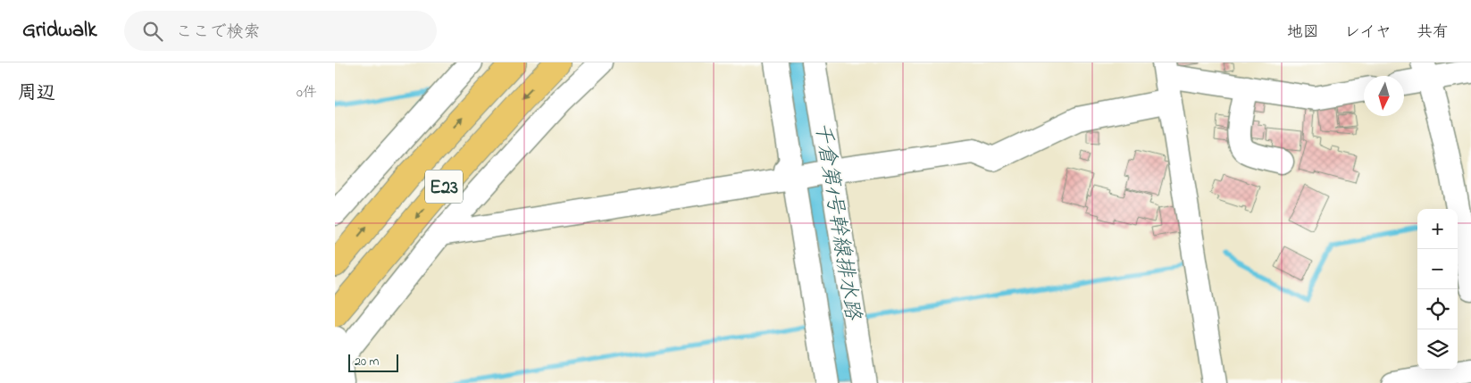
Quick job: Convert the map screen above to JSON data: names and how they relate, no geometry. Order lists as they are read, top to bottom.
{
  "streets": {
    "highway": ["E23"]
  },
  "water": ["千倉第1号幹線排水路"],
  "scale_bar": "20 m",
  "north": "bottom",
  "page": {
    "header": "Gridwalk",
    "search": "ここで検索",
    "nav": ["地図", "レイヤ", "共有"],
    "heading": ["周辺", "0件"],
    "map_buttons": ["+", "−"],
    "scale": "20 m"
  }
}
